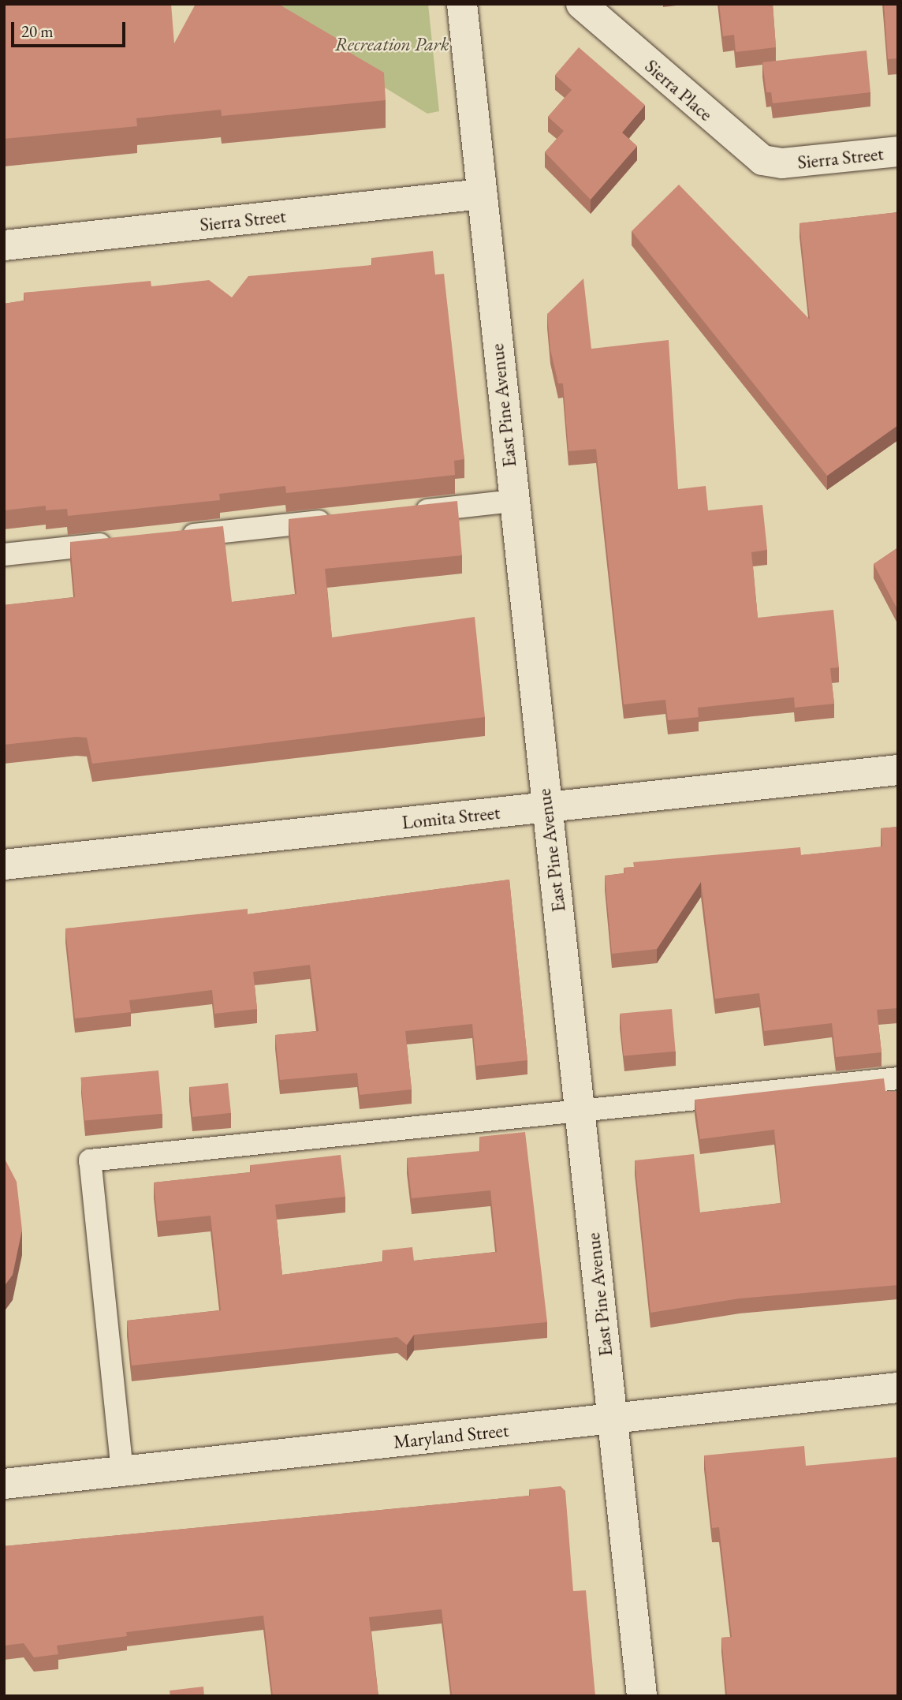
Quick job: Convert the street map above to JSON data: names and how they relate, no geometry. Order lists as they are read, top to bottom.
{
  "streets": {
    "street": [
      "Sierra Place",
      "Sierra Street",
      "East Pine Avenue",
      "Lomita Street",
      "Maryland Street"
    ]
  },
  "crossings": [
    ["Sierra Place", "Sierra Street"],
    ["Sierra Street", "East Pine Avenue"],
    ["East Pine Avenue", "Lomita Street"],
    ["East Pine Avenue", "Maryland Street"]
  ],
  "parks": ["Recreation Park"],
  "scale_bar": "20 m"
}
